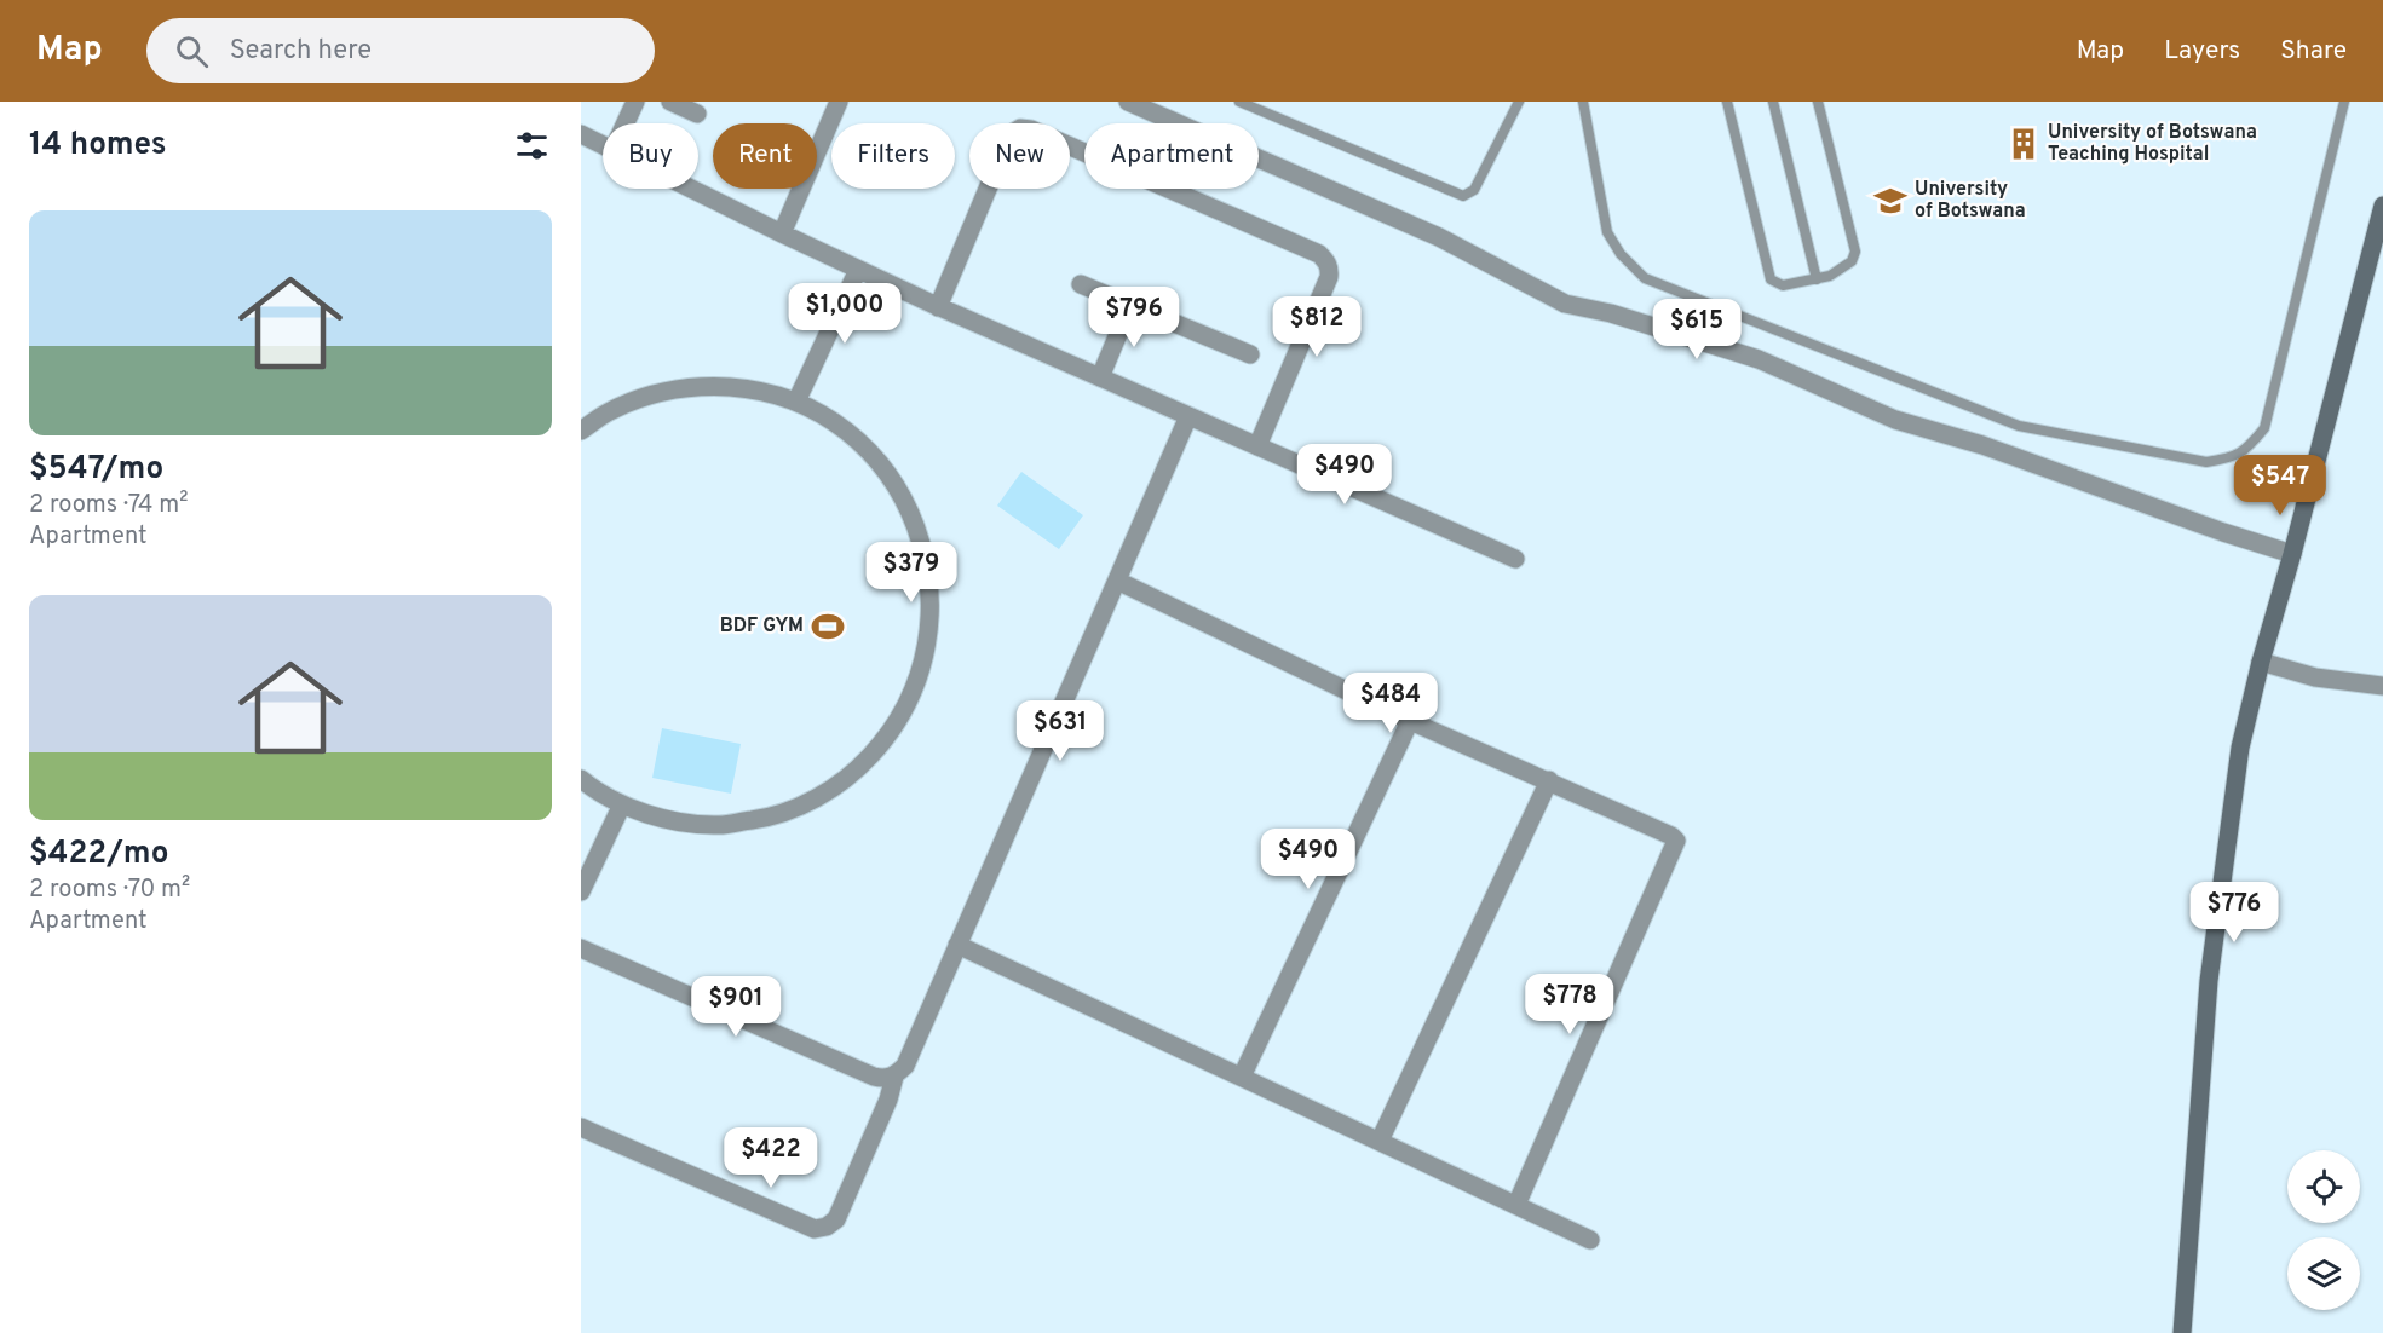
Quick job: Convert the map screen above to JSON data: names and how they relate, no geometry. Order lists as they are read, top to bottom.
{
  "places": {
    "building": ["University of Botswana Teaching Hospital"],
    "school or university": ["University of Botswana"],
    "sports": ["BDF GYM"]
  },
  "page": {
    "header": "Map",
    "search": "Search here",
    "nav": ["Map", "Layers", "Share"],
    "heading": "14 homes",
    "chip": [
      "Buy",
      "Rent",
      "Filters",
      "New",
      "Apartment"
    ],
    "list": [
      {
        "name": "$547/mo",
        "note": "2 rooms · 74 m² · Apartment"
      },
      {
        "name": "$422/mo",
        "note": "2 rooms · 70 m² · Apartment"
      }
    ],
    "price": [
      "$1,000",
      "$796",
      "$812",
      "$615",
      "$490",
      "$547",
      "$379",
      "$484",
      "$631",
      "$490",
      "$776",
      "$778",
      "$901",
      "$422"
    ]
  }
}
